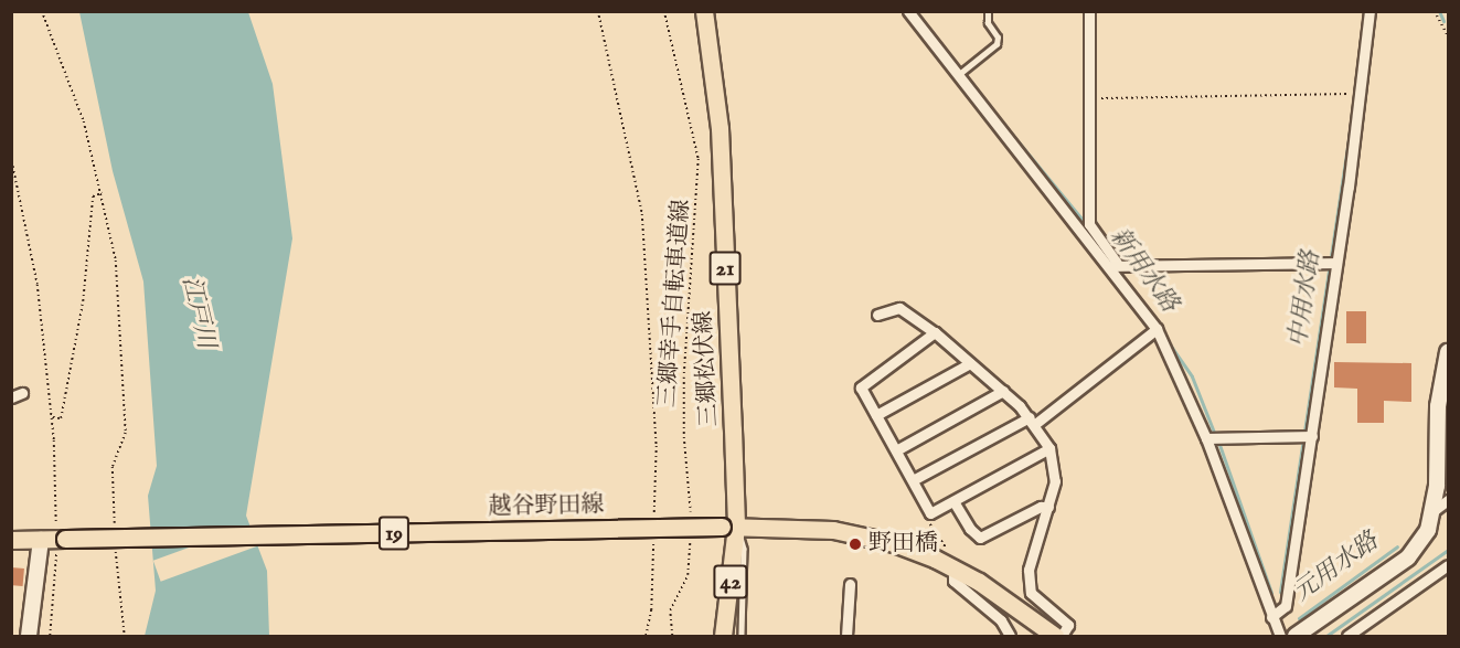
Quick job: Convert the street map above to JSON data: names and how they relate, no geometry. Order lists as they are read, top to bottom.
{
  "streets": {
    "main road": [
      "21",
      "三郷松伏線",
      "越谷野田線",
      "19",
      "42"
    ],
    "path": ["三郷幸手自転車道線"]
  },
  "crossings": [
    ["三郷松伏線", "越谷野田線"],
    ["三郷松伏線", "42"],
    ["越谷野田線", "42"]
  ],
  "water": [
    "新用水路",
    "中用水路",
    "江戸川",
    "元用水路"
  ],
  "places": ["野田橋"]
}
